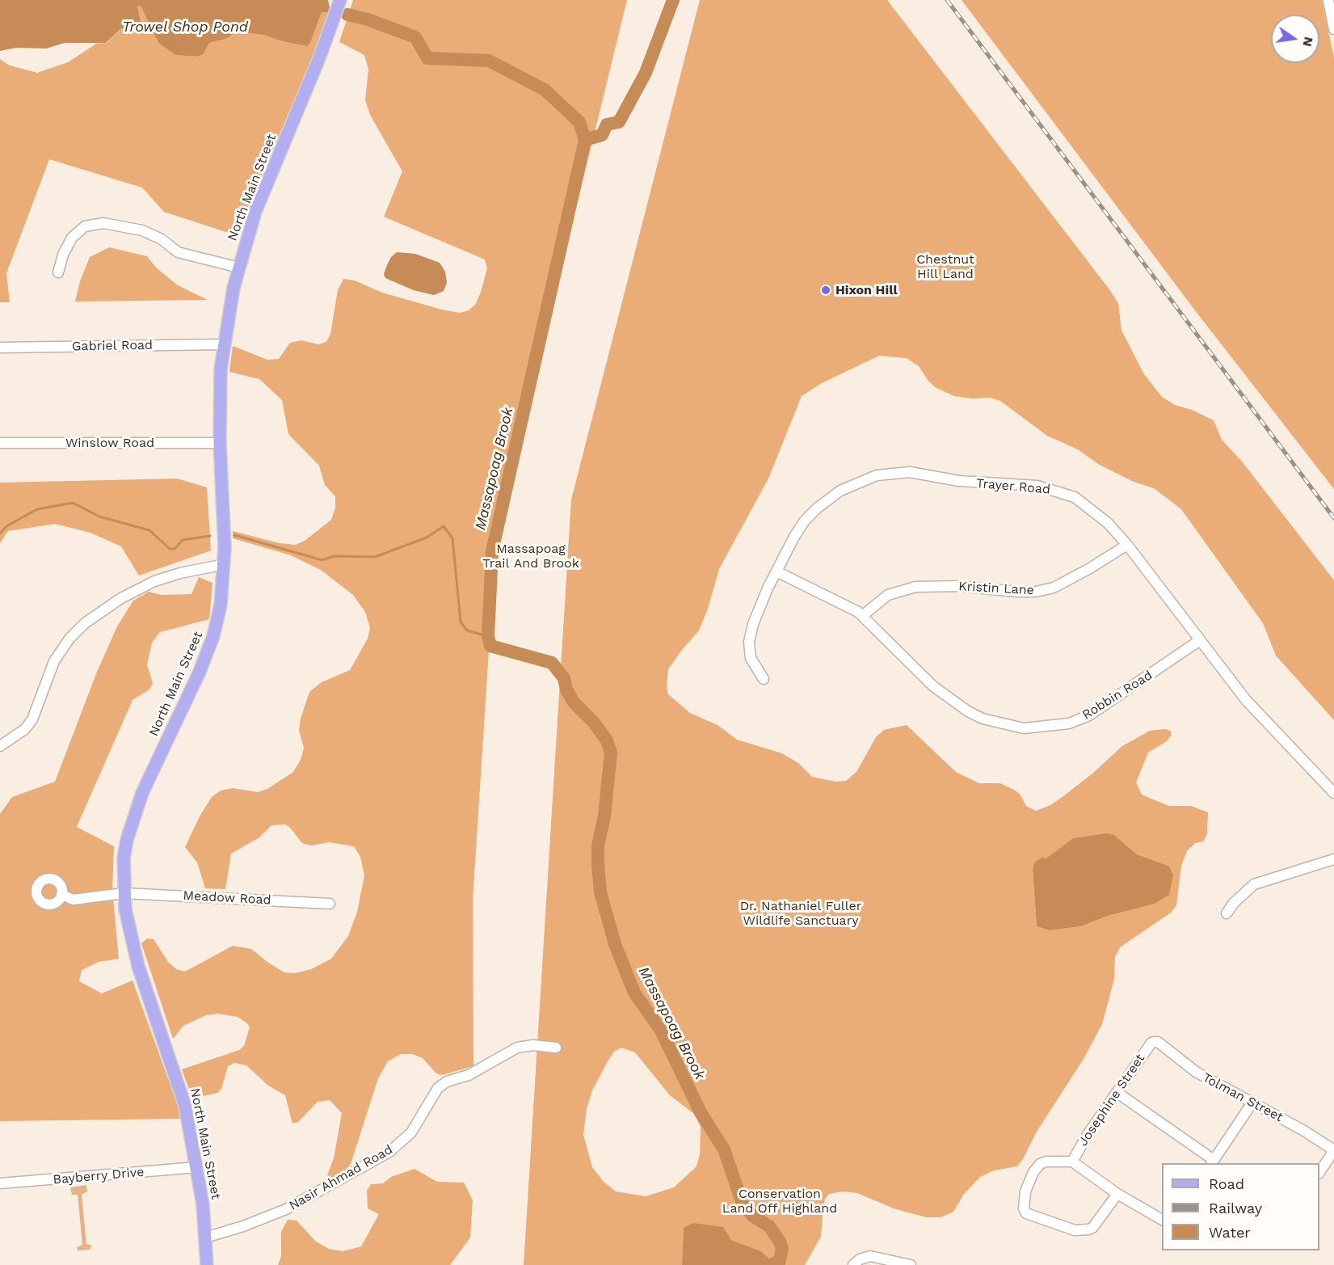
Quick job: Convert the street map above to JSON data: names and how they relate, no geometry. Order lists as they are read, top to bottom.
{
  "streets": {
    "main road": ["North Main Street"],
    "street": [
      "Gabriel Road",
      "Winslow Road",
      "Trayer Road",
      "Kristin Lane",
      "Robbin Road",
      "Meadow Road",
      "Tolman Street",
      "Josephine Street",
      "Bayberry Drive",
      "Nasir Ahmad Road"
    ]
  },
  "crossings": [
    ["North Main Street", "Gabriel Road"],
    ["North Main Street", "Winslow Road"],
    ["North Main Street", "Meadow Road"],
    ["North Main Street", "Bayberry Drive"],
    ["North Main Street", "Nasir Ahmad Road"],
    ["Trayer Road", "Kristin Lane"],
    ["Trayer Road", "Robbin Road"],
    ["Kristin Lane", "Robbin Road"],
    ["Tolman Street", "Josephine Street"]
  ],
  "water": ["Trowel Shop Pond", "Massapoag Brook"],
  "parks": [
    "Chestnut Hill Land",
    "Massapoag Trail And Brook",
    "Dr. Nathaniel Fuller Wildlife Sanctuary",
    "Conservation Land Off Highland"
  ],
  "places": ["Hixon Hill"],
  "legend": ["Road", "Railway", "Water"],
  "north": "right"
}
